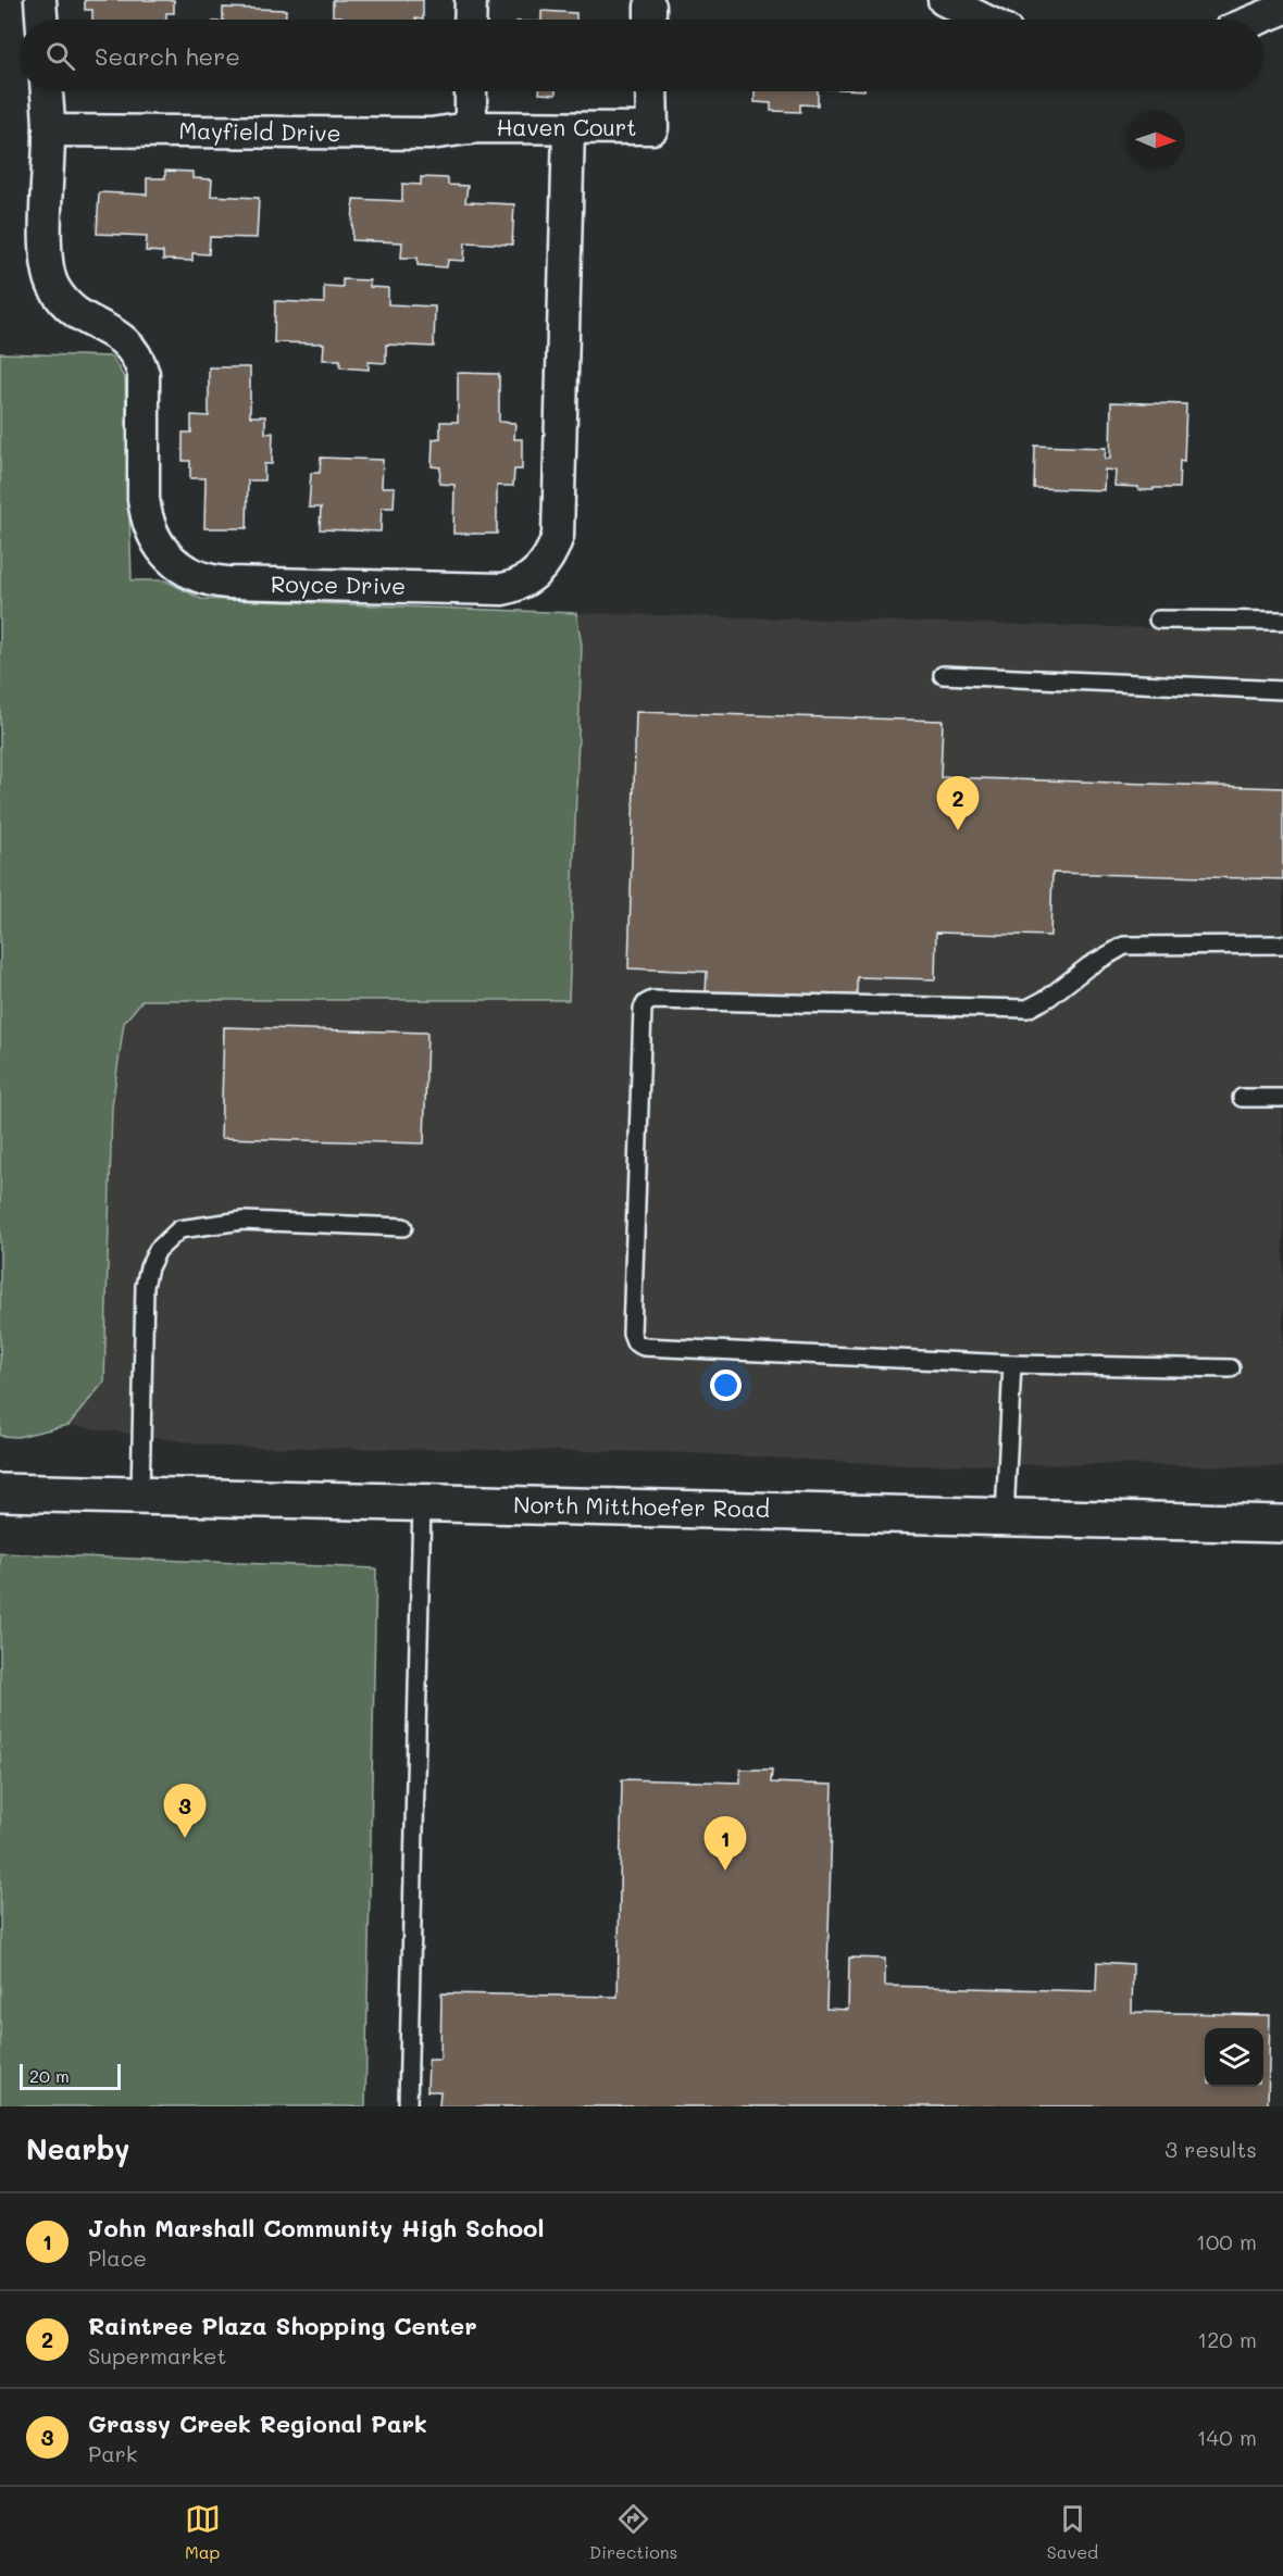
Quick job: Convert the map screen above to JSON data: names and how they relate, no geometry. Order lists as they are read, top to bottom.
{
  "streets": {
    "main road": ["North Mitthoefer Road"],
    "street": ["Haven Court", "Mayfield Drive", "Royce Drive"]
  },
  "crossings": [
    ["Haven Court", "Mayfield Drive"],
    ["Haven Court", "Royce Drive"],
    ["Mayfield Drive", "Royce Drive"]
  ],
  "scale_bar": "20 m",
  "north": "right",
  "page": {
    "search": "Search here",
    "pins": ["2", "3", "1"],
    "scale": "20 m",
    "heading": ["Nearby", "3 results"],
    "list": [
      {
        "mark": "1",
        "name": "John Marshall Community High School",
        "note": "Place",
        "value": "100 m"
      },
      {
        "mark": "2",
        "name": "Raintree Plaza Shopping Center",
        "note": "Supermarket",
        "value": "120 m"
      },
      {
        "mark": "3",
        "name": "Grassy Creek Regional Park",
        "note": "Park",
        "value": "140 m"
      }
    ],
    "nav": ["Map", "Directions", "Saved"]
  }
}
